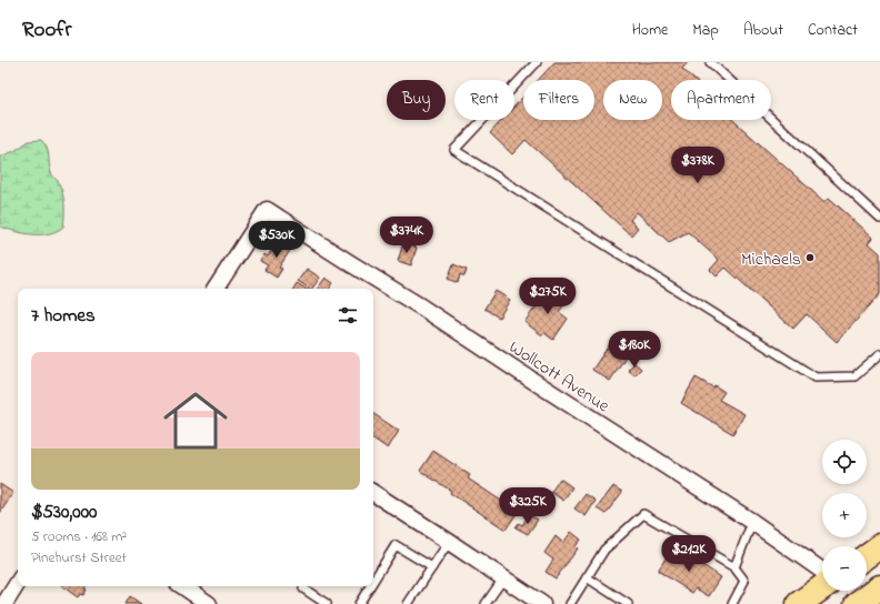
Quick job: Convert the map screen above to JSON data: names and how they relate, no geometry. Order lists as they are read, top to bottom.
{
  "streets": {
    "street": ["Wollcott Avenue"]
  },
  "places": ["Michaels"],
  "page": {
    "header": "Roofr",
    "nav": [
      "Home",
      "Map",
      "About",
      "Contact"
    ],
    "chip": [
      "Buy",
      "Rent",
      "Filters",
      "New",
      "Apartment"
    ],
    "price": [
      "$378K",
      "$374K",
      "$530K",
      "$275K",
      "$180K",
      "$325K",
      "$212K"
    ],
    "heading": "7 homes",
    "list": [
      {
        "name": "$530,000",
        "note": "5 rooms · 168 m² · Pinehurst Street"
      }
    ],
    "map_buttons": ["+", "−"]
  }
}
